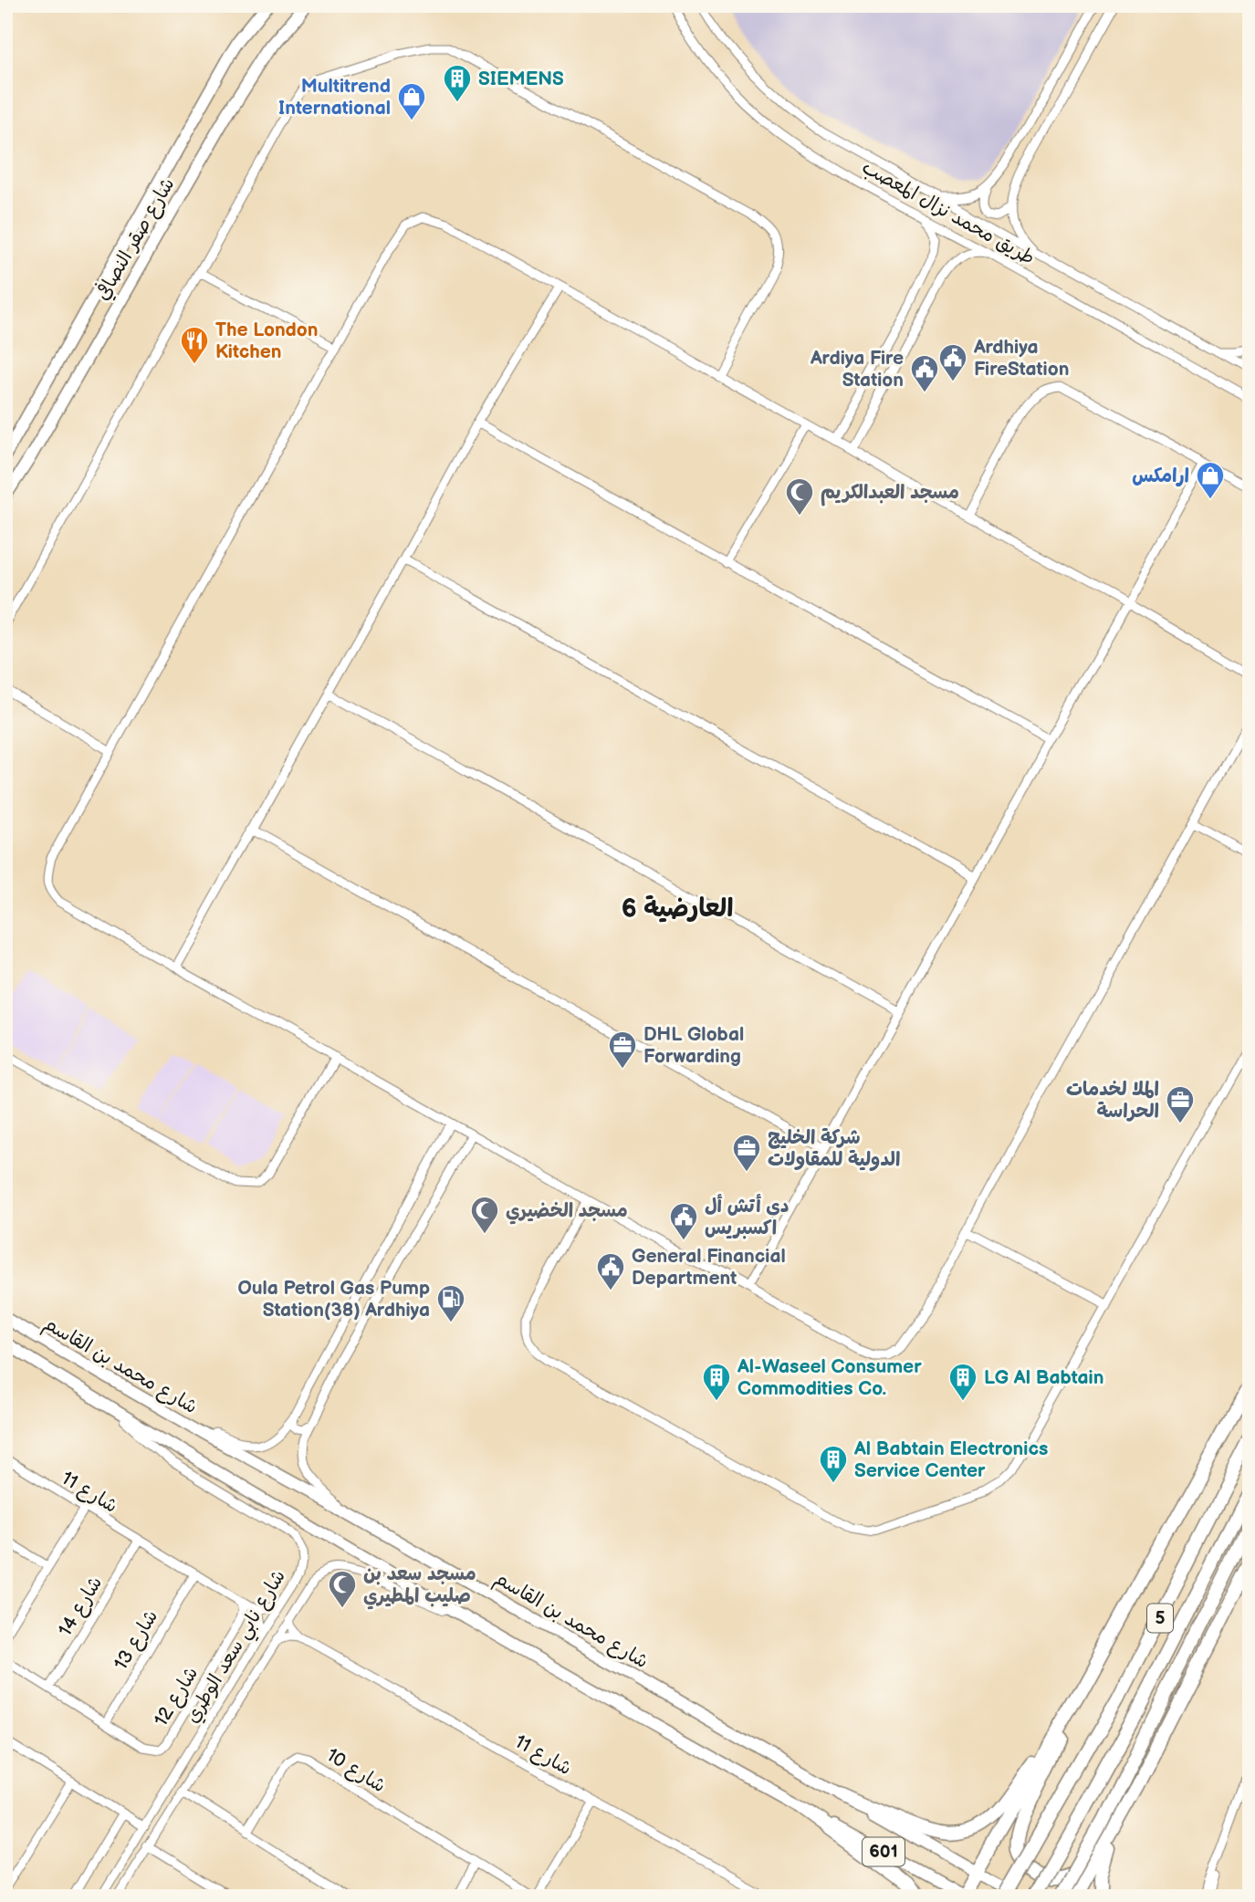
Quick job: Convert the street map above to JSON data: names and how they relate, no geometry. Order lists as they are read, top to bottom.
{
  "streets": {
    "highway": ["5"],
    "main road": ["شارع صقر النصافي", "شارع محمد بن القاسم", "601"],
    "street": [
      "طريق محمد نزال المعصب",
      "شارع 11",
      "شارع 14",
      "شارع 13",
      "شارع نابي سعد الوطري",
      "شارع 12",
      "شارع 10"
    ]
  },
  "crossings": [
    ["شارع محمد بن القاسم", "شارع نابي سعد الوطري"],
    ["شارع 11", "شارع 14"],
    ["شارع 11", "شارع 13"],
    ["شارع 11", "شارع 12"],
    ["شارع 14", "شارع 12"],
    ["شارع 13", "شارع 12"]
  ],
  "districts": ["العارضية 6"],
  "places": {
    "building": [
      "SIEMENS",
      "Al-Waseel Consumer Commodities Co.",
      "LG Al Babtain",
      "Al Babtain Electronics Service Center"
    ],
    "shop": ["Multitrend International", "ارامكس"],
    "restaurant": ["The London Kitchen"],
    "public building": [
      "Ardhiya FireStation",
      "Ardiya Fire Station",
      "دي أتش أل اكسبريس",
      "General Financial Department"
    ],
    "mosque": ["مسجد العبدالكريم", "مسجد الخضيري", "مسجد سعد بن صليب المطيري"],
    "office": ["DHL Global Forwarding", "الملا لخدمات الحراسة", "شركة الخليج الدولية للمقاولات"],
    "fuel station": ["Oula Petrol Gas Pump Station(38) Ardhiya"]
  }
}
